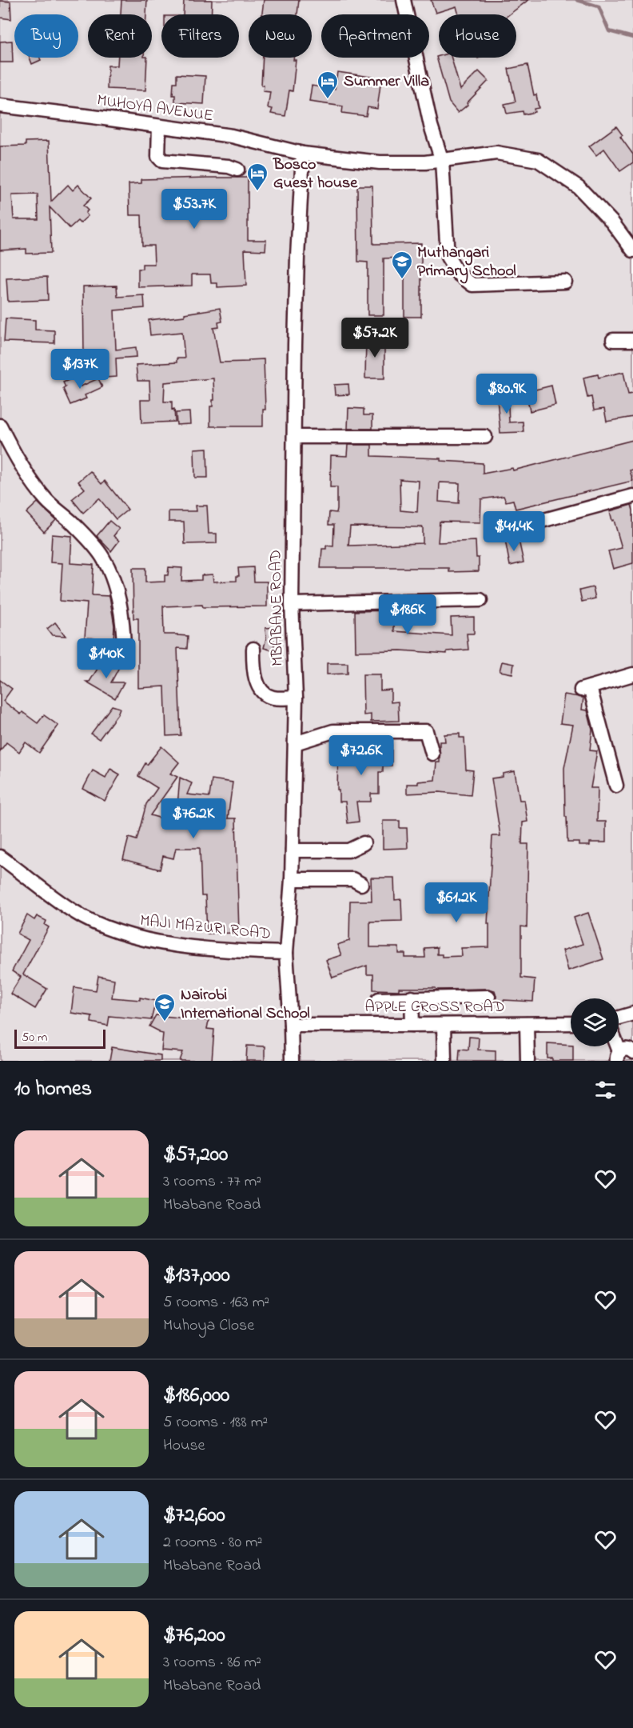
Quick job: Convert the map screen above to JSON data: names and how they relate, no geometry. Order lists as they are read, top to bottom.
{
  "streets": {
    "street": [
      "MUHOYA AVENUE",
      "MBABANE ROAD",
      "MAJI MAZURI ROAD",
      "APPLE CROSS ROAD"
    ]
  },
  "crossings": [
    ["MUHOYA AVENUE", "MBABANE ROAD"],
    ["MBABANE ROAD", "MAJI MAZURI ROAD"],
    ["MBABANE ROAD", "APPLE CROSS ROAD"]
  ],
  "places": {
    "hotel": ["Summer Villa", "Bosco Guest house"],
    "school or university": ["Muthangari Primary School", "Nairobi International School"]
  },
  "scale_bar": "50 m",
  "page": {
    "chip": [
      "Buy",
      "Rent",
      "Filters",
      "New",
      "Apartment",
      "House"
    ],
    "price": [
      "$53.7K",
      "$57.2K",
      "$137K",
      "$80.9K",
      "$41.4K",
      "$186K",
      "$140K",
      "$72.6K",
      "$76.2K",
      "$61.2K"
    ],
    "scale": "50 m",
    "heading": "10 homes",
    "list": [
      {
        "name": "$57,200",
        "note": "3 rooms · 77 m² · Mbabane Road"
      },
      {
        "name": "$137,000",
        "note": "5 rooms · 163 m² · Muhoya Close"
      },
      {
        "name": "$186,000",
        "note": "5 rooms · 188 m² · House"
      },
      {
        "name": "$72,600",
        "note": "2 rooms · 80 m² · Mbabane Road"
      },
      {
        "name": "$76,200",
        "note": "3 rooms · 86 m² · Mbabane Road"
      }
    ]
  }
}
